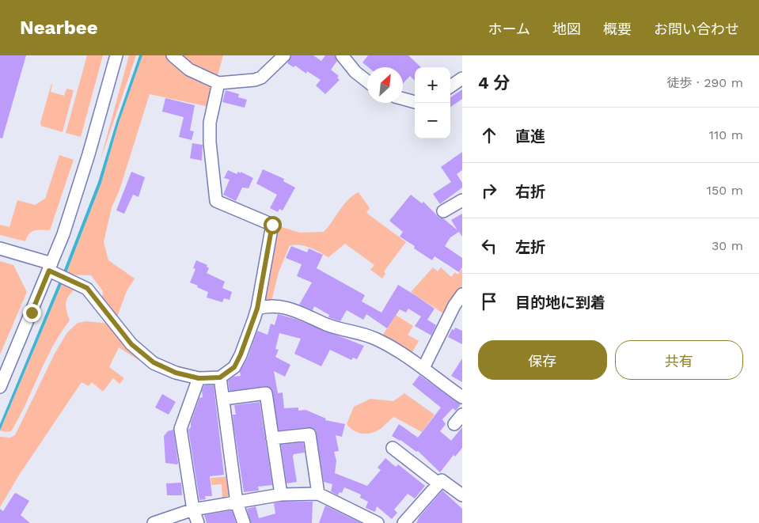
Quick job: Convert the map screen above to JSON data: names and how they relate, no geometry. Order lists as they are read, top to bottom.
{
  "north": "top right",
  "page": {
    "header": "Nearbee",
    "nav": [
      "ホーム",
      "地図",
      "概要",
      "お問い合わせ"
    ],
    "heading": ["4 分", "徒歩 · 290 m"],
    "map_buttons": ["+", "−"],
    "list": [
      ["直進", "110 m"],
      ["右折", "150 m"],
      ["左折", "30 m"],
      "目的地に到着"
    ],
    "buttons": ["保存", "共有"]
  }
}
